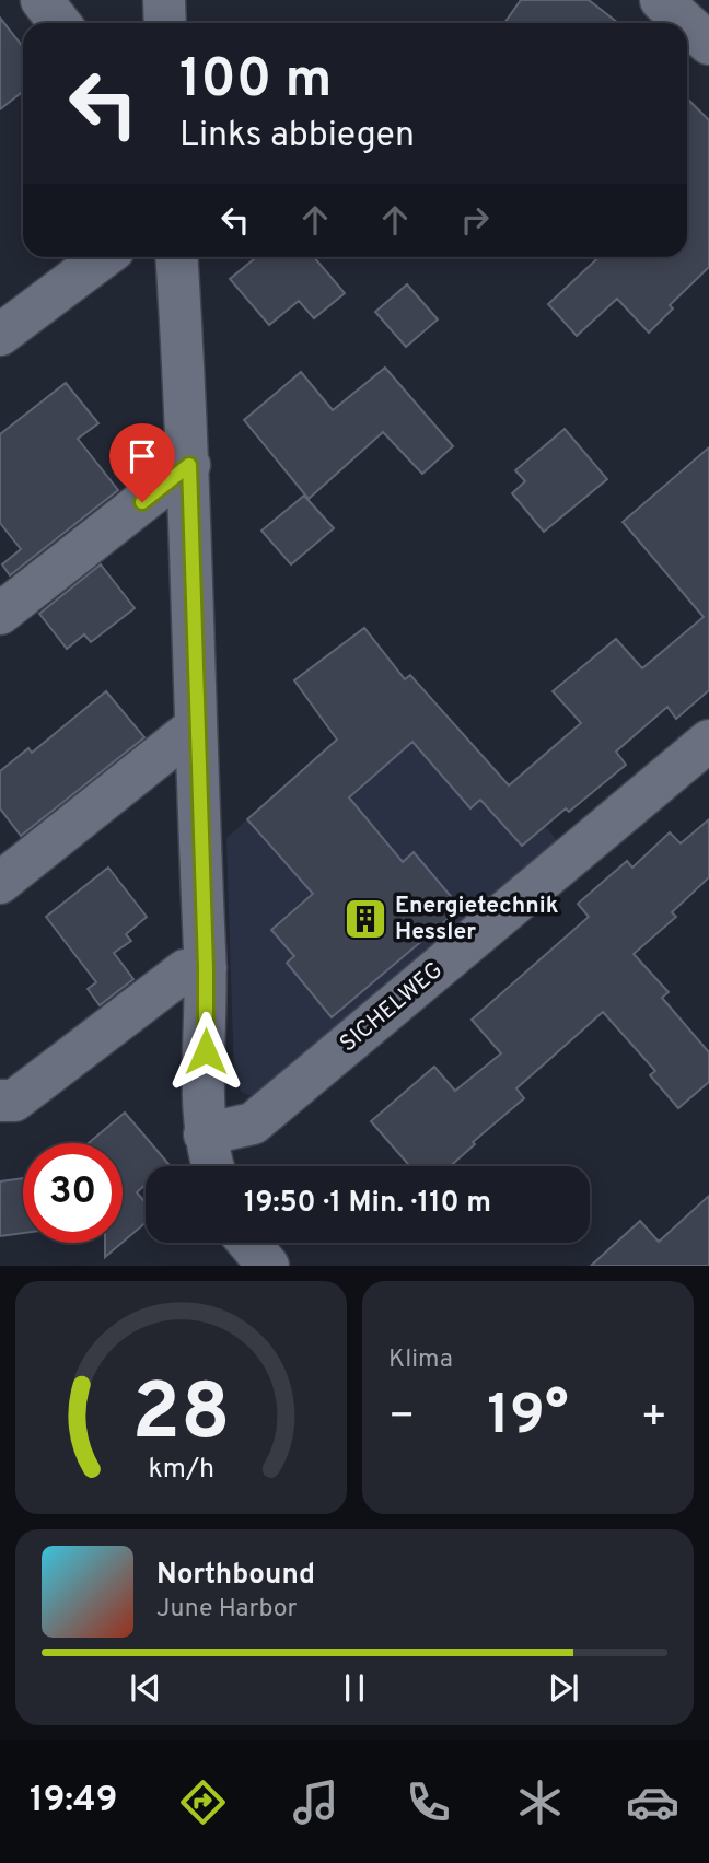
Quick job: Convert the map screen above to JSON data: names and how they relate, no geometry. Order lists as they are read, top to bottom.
{
  "streets": {
    "street": ["SICHELWEG"]
  },
  "places": {
    "building": ["Energietechnik Hessler"]
  },
  "page": {
    "turn": ["100 m", "Links abbiegen"],
    "limit": "30",
    "trip": "19:50 · 1 Min. · 110 m",
    "tile": "Klima",
    "heat": ["−", "19°", "+"],
    "song": ["Northbound", "June Harbor"],
    "tabs": "19:49",
    "gauge": ["28", "km/h"]
  }
}
